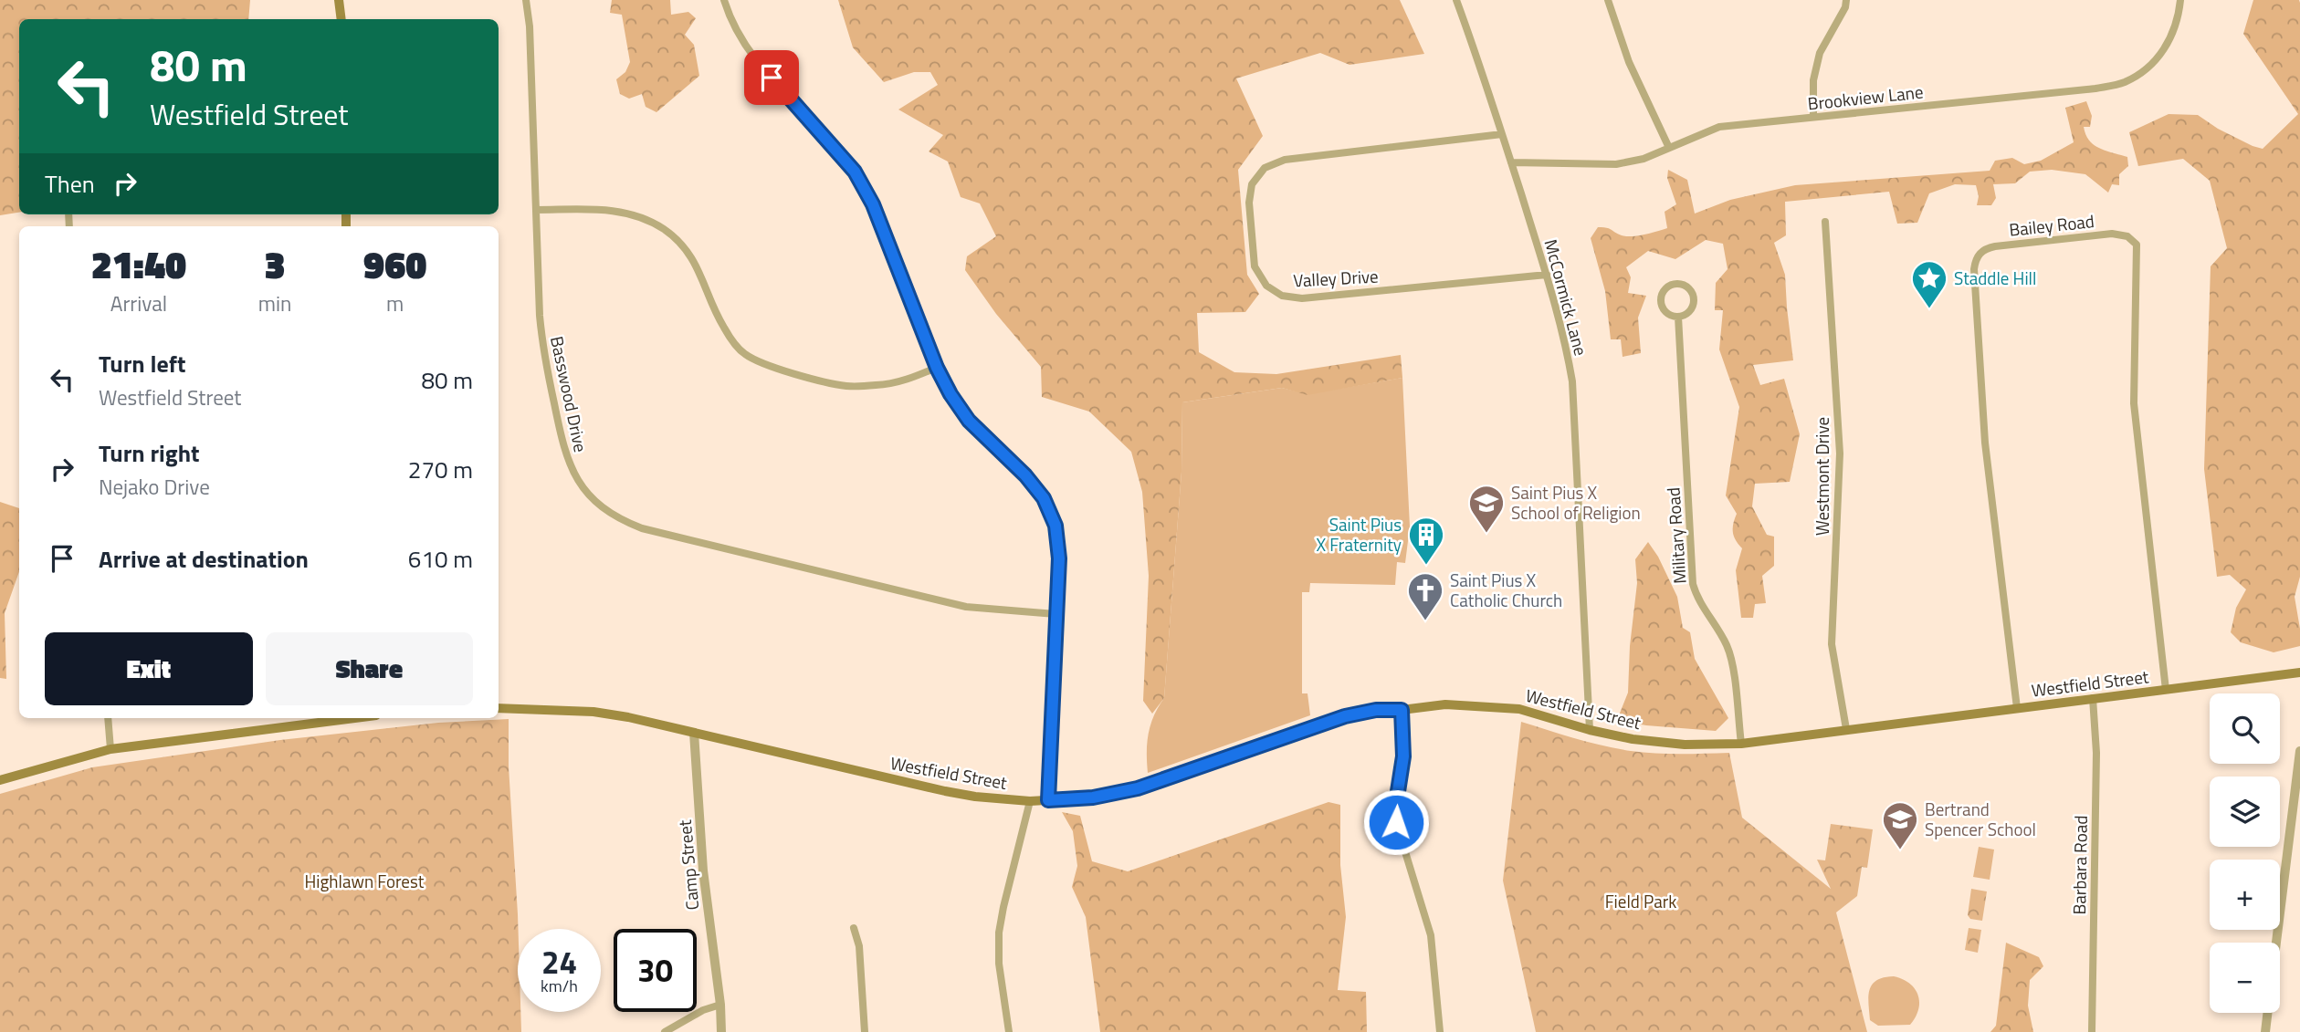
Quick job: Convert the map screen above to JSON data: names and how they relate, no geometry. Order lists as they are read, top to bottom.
{
  "streets": {
    "main road": ["Westfield Street"],
    "street": [
      "Brookview Lane",
      "Bailey Road",
      "Valley Drive",
      "McCormick Lane",
      "Basswood Drive",
      "Westmont Drive",
      "Military Road",
      "Camp Street",
      "Barbara Road"
    ]
  },
  "crossings": [
    ["Brookview Lane", "McCormick Lane"],
    ["Bailey Road", "Westfield Street"],
    ["Valley Drive", "McCormick Lane"],
    ["McCormick Lane", "Westfield Street"],
    ["Westmont Drive", "Westfield Street"],
    ["Military Road", "Westfield Street"],
    ["Westfield Street", "Camp Street"],
    ["Westfield Street", "Barbara Road"]
  ],
  "parks": ["Highlawn Forest", "Field Park"],
  "places": {
    "place": ["Staddle Hill"],
    "school or university": ["Saint Pius X School of Religion", "Bertrand Spencer School"],
    "building": ["Saint Pius X Fraternity"],
    "church": ["Saint Pius X Catholic Church"]
  },
  "page": {
    "turn": ["80 m", "Westfield Street"],
    "then": "Then",
    "eta": [
      "21:40",
      "Arrival",
      "3",
      "min",
      "960",
      "m"
    ],
    "list": [
      {
        "name": "Turn left",
        "note": "Westfield Street",
        "value": "80 m"
      },
      {
        "name": "Turn right",
        "note": "Nejako Drive",
        "value": "270 m"
      },
      {
        "name": "Arrive at destination",
        "value": "610 m"
      }
    ],
    "buttons": ["Exit", "Share"],
    "map_buttons": ["+", "−"],
    "speed": "24 km/h",
    "limit": "30"
  }
}
